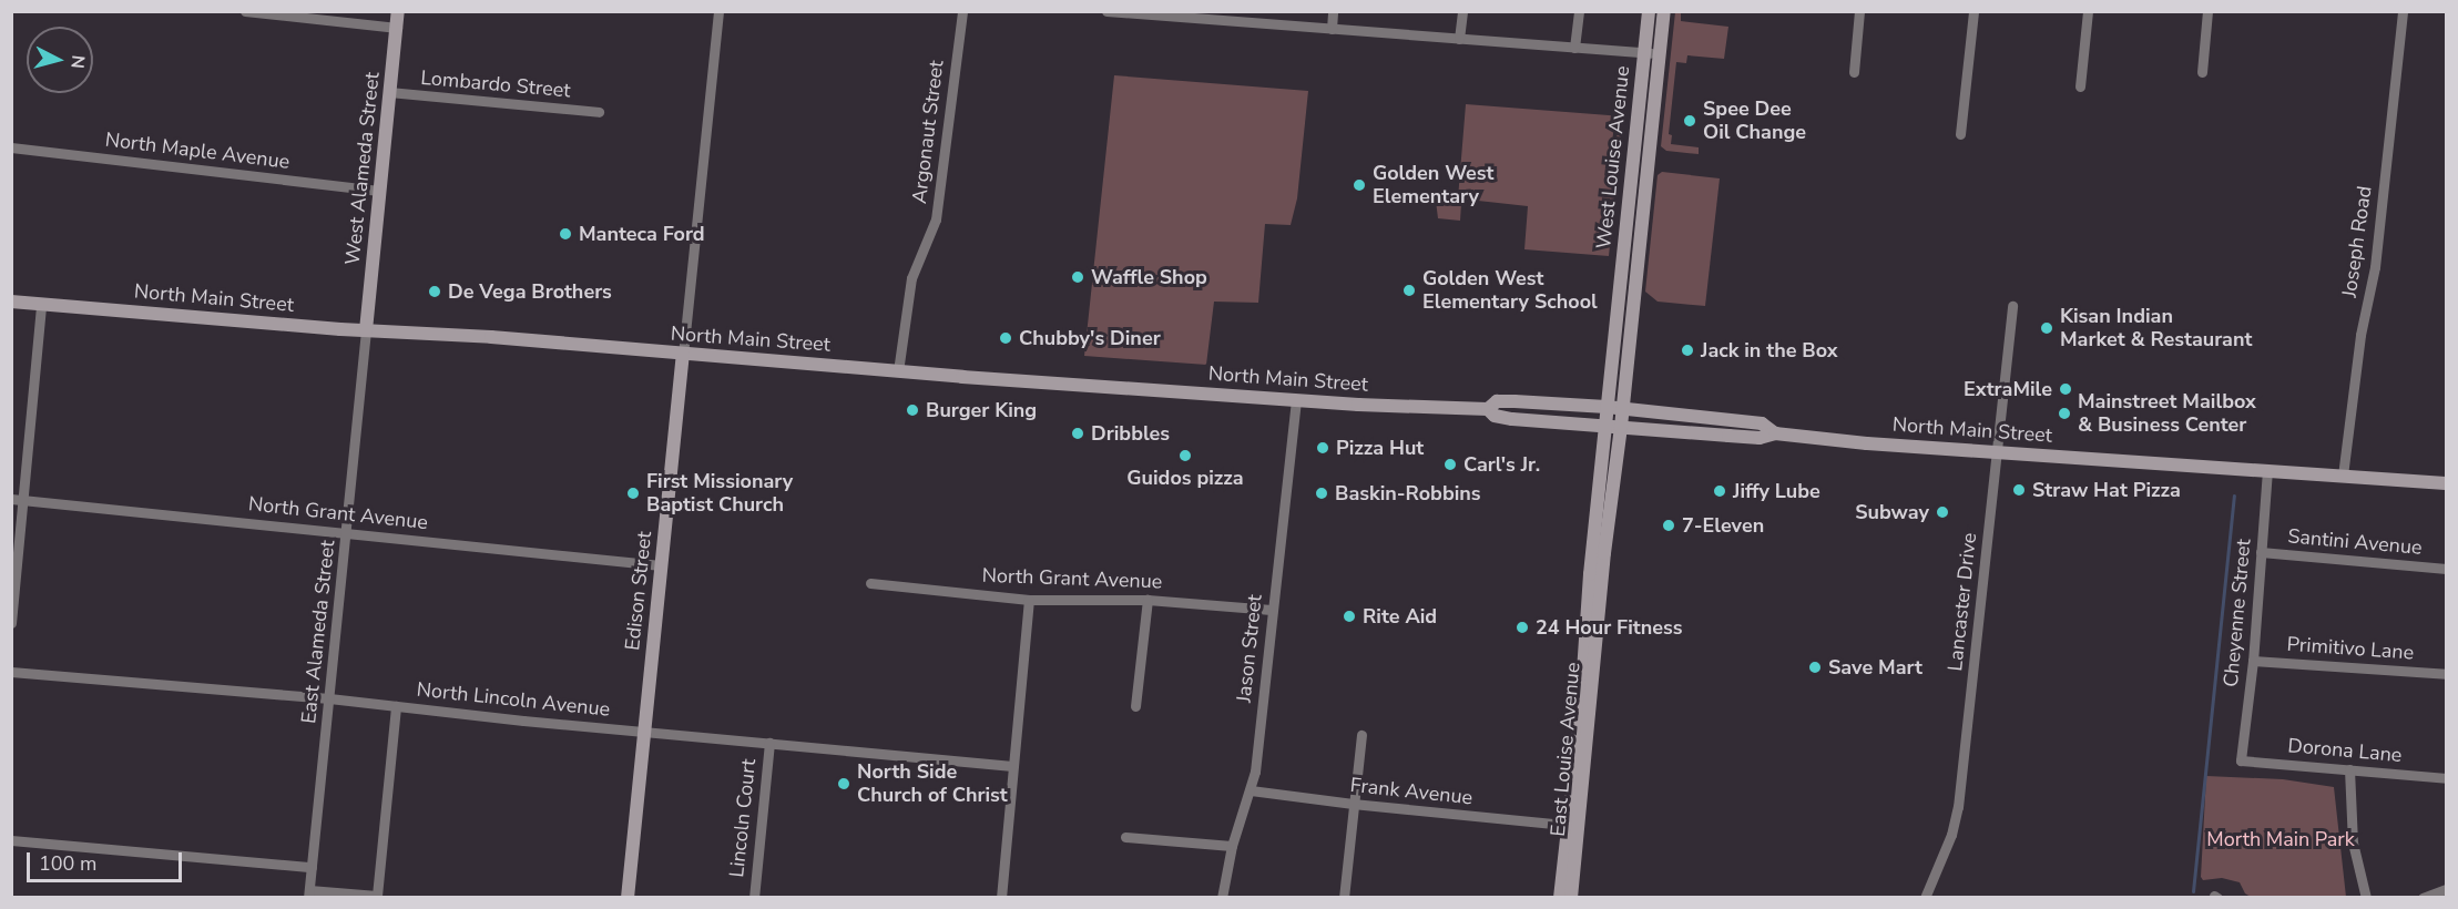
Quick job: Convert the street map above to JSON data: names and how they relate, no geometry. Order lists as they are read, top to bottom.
{
  "streets": {
    "main road": [
      "West Louise Avenue",
      "West Alameda Street",
      "North Main Street",
      "Edison Street",
      "East Louise Avenue"
    ],
    "street": [
      "Lombardo Street",
      "Argonaut Street",
      "North Maple Avenue",
      "Joseph Road",
      "North Grant Avenue",
      "Santini Avenue",
      "Lancaster Drive",
      "Cheyenne Street",
      "East Alameda Street",
      "Jason Street",
      "Primitivo Lane",
      "North Lincoln Avenue",
      "Dorona Lane",
      "Frank Avenue",
      "Lincoln Court"
    ]
  },
  "crossings": [
    ["Lombardo Street", "West Alameda Street"],
    ["Argonaut Street", "North Main Street"],
    ["North Maple Avenue", "West Alameda Street"],
    ["West Louise Avenue", "North Main Street"],
    ["West Louise Avenue", "East Louise Avenue"],
    ["West Alameda Street", "North Main Street"],
    ["West Alameda Street", "East Alameda Street"],
    ["Joseph Road", "North Main Street"],
    ["North Main Street", "Edison Street"],
    ["North Main Street", "Lancaster Drive"],
    ["North Main Street", "Cheyenne Street"],
    ["North Main Street", "East Alameda Street"],
    ["North Main Street", "Jason Street"],
    ["North Main Street", "East Louise Avenue"],
    ["North Grant Avenue", "Edison Street"],
    ["North Grant Avenue", "East Alameda Street"],
    ["North Grant Avenue", "Jason Street"],
    ["Santini Avenue", "Cheyenne Street"],
    ["Edison Street", "North Lincoln Avenue"],
    ["Cheyenne Street", "Primitivo Lane"],
    ["Cheyenne Street", "Dorona Lane"],
    ["East Alameda Street", "North Lincoln Avenue"],
    ["Jason Street", "Frank Avenue"],
    ["North Lincoln Avenue", "Lincoln Court"],
    ["East Louise Avenue", "Frank Avenue"]
  ],
  "parks": ["Morth Main Park"],
  "places": [
    "Spee Dee Oil Change",
    "Golden West Elementary",
    "Manteca Ford",
    "Waffle Shop",
    "Golden West Elementary School",
    "De Vega Brothers",
    "Kisan Indian Market & Restaurant",
    "Chubby's Diner",
    "Jack in the Box",
    "ExtraMile",
    "Burger King",
    "Mainstreet Mailbox & Business Center",
    "Dribbles",
    "Pizza Hut",
    "Guidos pizza",
    "Carl's Jr.",
    "Straw Hat Pizza",
    "Jiffy Lube",
    "First Missionary Baptist Church",
    "Baskin-Robbins",
    "Subway",
    "7-Eleven",
    "Rite Aid",
    "24 Hour Fitness",
    "Save Mart",
    "North Side Church of Christ"
  ],
  "scale_bar": "100 m",
  "north": "right"
}
